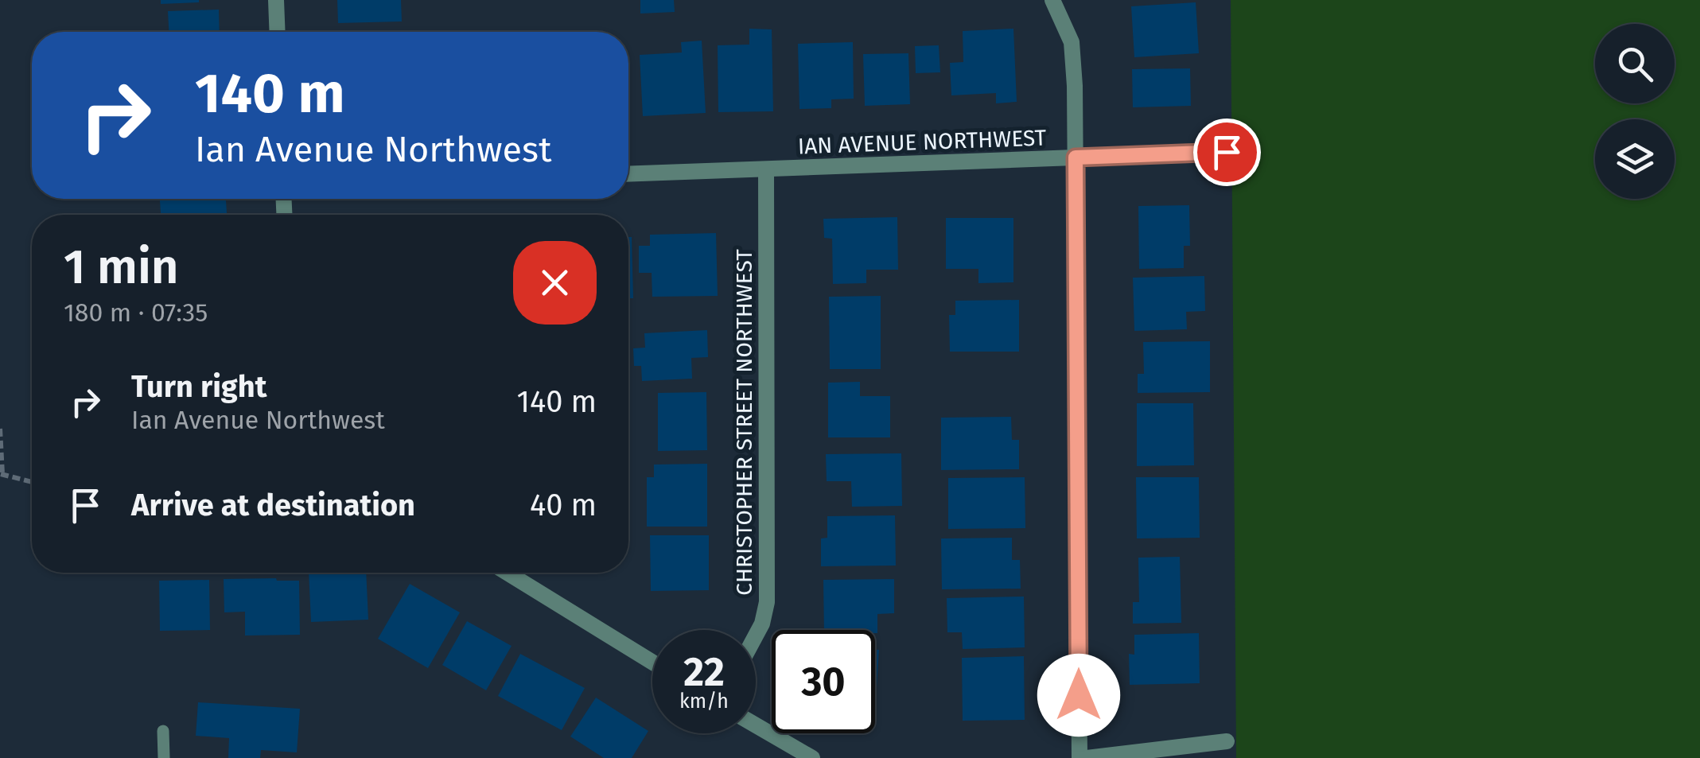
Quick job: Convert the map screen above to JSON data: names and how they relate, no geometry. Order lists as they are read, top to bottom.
{
  "streets": {
    "street": ["IAN AVENUE NORTHWEST", "CHRISTOPHER STREET NORTHWEST"]
  },
  "crossings": [
    ["IAN AVENUE NORTHWEST", "CHRISTOPHER STREET NORTHWEST"]
  ],
  "page": {
    "turn": ["140 m", "Ian Avenue Northwest"],
    "heading": ["1 min", "180 m · 07:35"],
    "list": [
      {
        "name": "Turn right",
        "note": "Ian Avenue Northwest",
        "value": "140 m"
      },
      {
        "name": "Arrive at destination",
        "value": "40 m"
      }
    ],
    "speed": "22 km/h",
    "limit": "30"
  }
}
